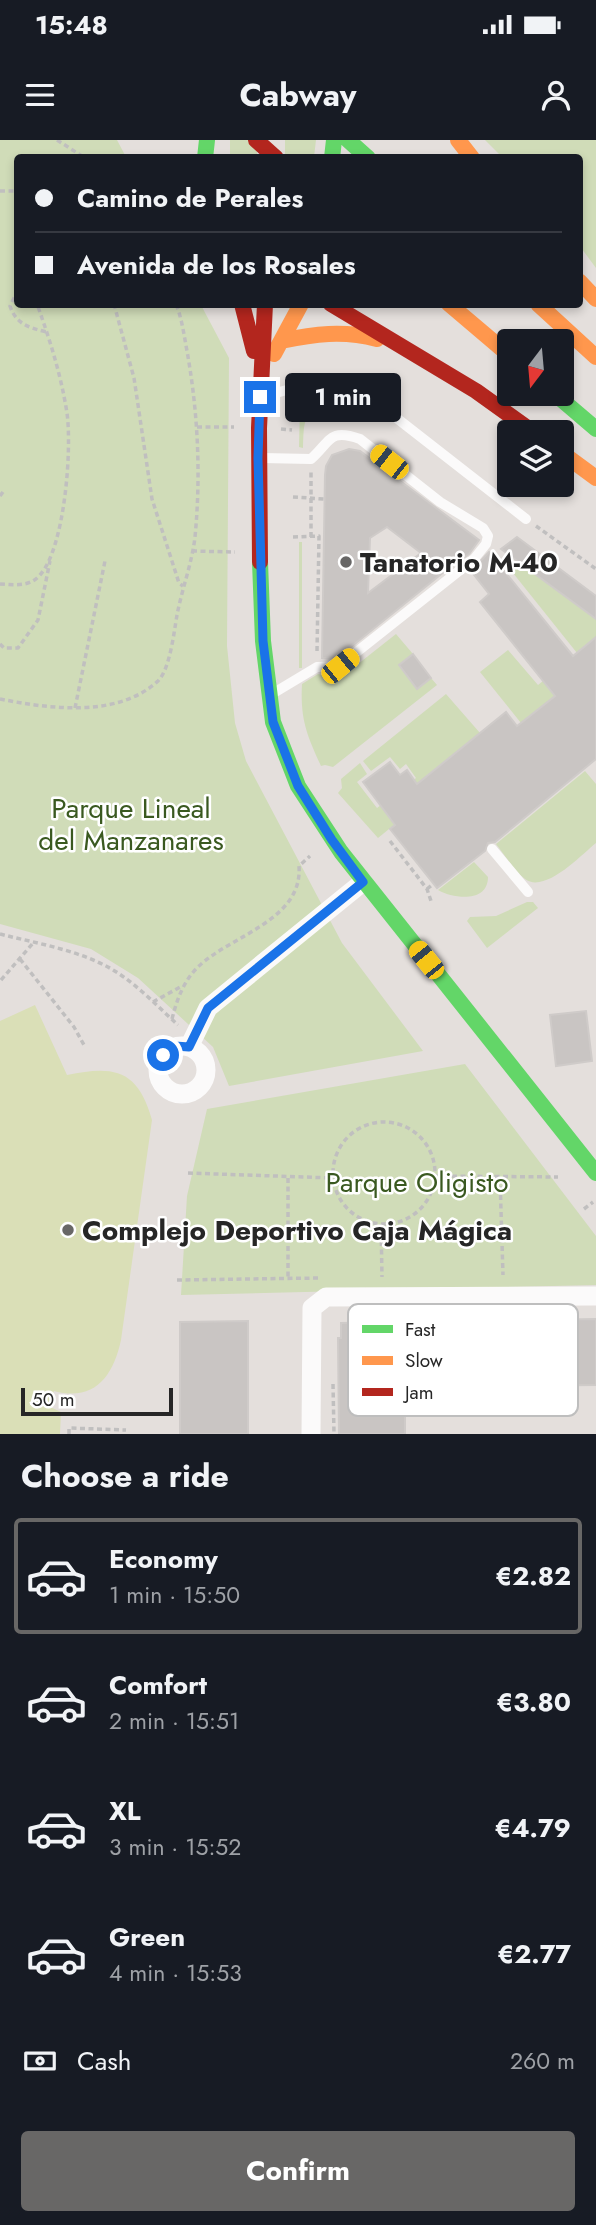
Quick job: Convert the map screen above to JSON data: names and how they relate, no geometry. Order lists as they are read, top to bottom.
{
  "parks": ["Parque Lineal del Manzanares", "Parque Oligisto"],
  "places": ["Tanatorio M-40", "Complejo Deportivo Caja Mágica"],
  "legend": ["Fast", "Slow", "Jam"],
  "scale_bar": "50 m",
  "north": "bottom",
  "page": {
    "status": "15:48",
    "header": "Cabway",
    "banner": ["Camino de Perales", "Avenida de los Rosales"],
    "bubble": "1 min",
    "scale": "50 m",
    "heading": "Choose a ride",
    "list": [
      {
        "name": "Economy",
        "note": "1 min · 15:50",
        "value": "€2.82"
      },
      {
        "name": "Comfort",
        "note": "2 min · 15:51",
        "value": "€3.80"
      },
      {
        "name": "XL",
        "note": "3 min · 15:52",
        "value": "€4.79"
      },
      {
        "name": "Green",
        "note": "4 min · 15:53",
        "value": "€2.77"
      }
    ],
    "pay": ["Cash", "260 m"],
    "buttons": "Confirm"
  }
}
